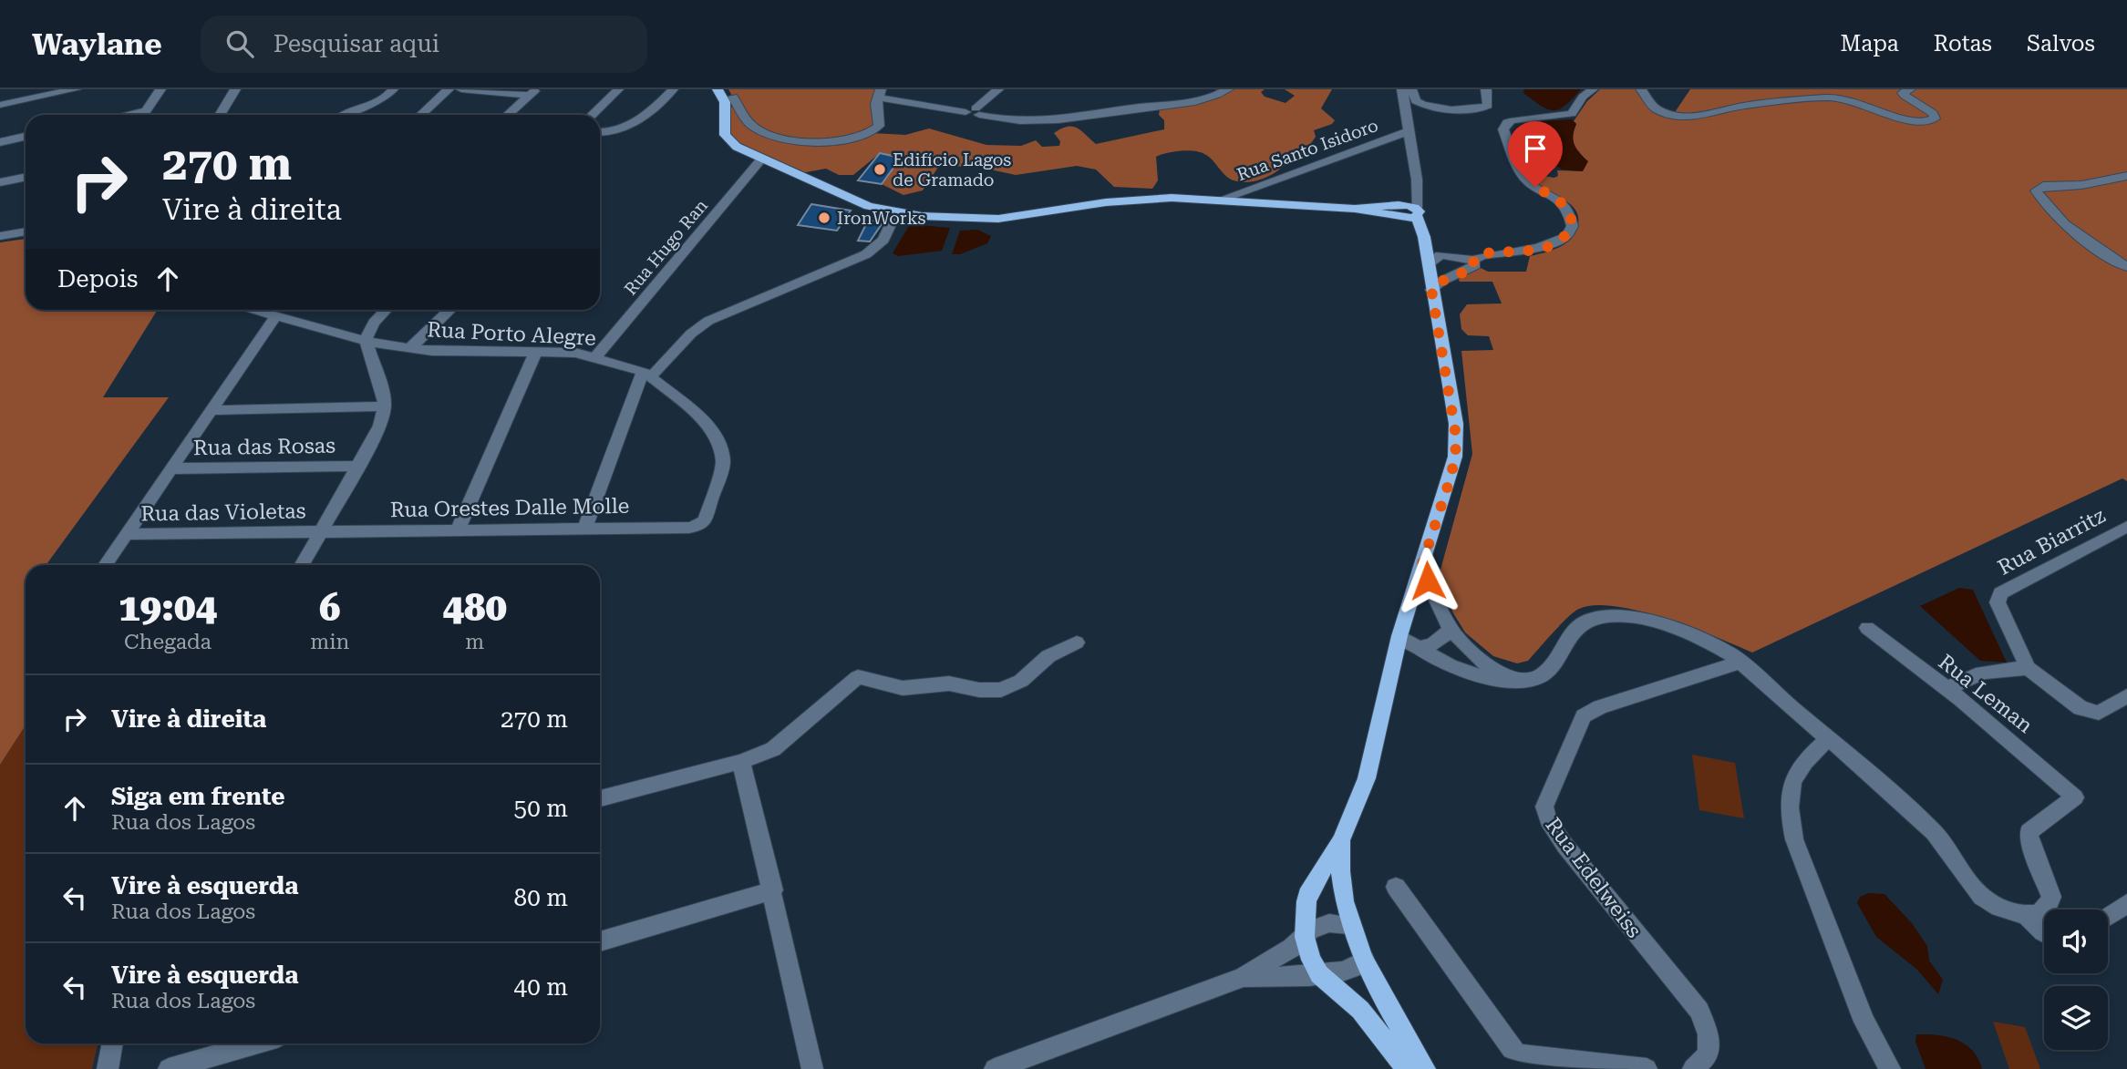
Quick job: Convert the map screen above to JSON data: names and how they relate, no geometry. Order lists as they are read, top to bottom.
{
  "streets": {
    "street": [
      "Rua Santo Isidoro",
      "Rua Hugo Ran",
      "Rua Porto Alegre",
      "Rua das Rosas",
      "Rua Orestes Dalle Molle",
      "Rua das Violetas",
      "Rua Biarritz",
      "Rua Leman",
      "Rua Edelweiss"
    ]
  },
  "crossings": [
    ["Rua Hugo Ran", "Rua Porto Alegre"],
    ["Rua Porto Alegre", "Rua Orestes Dalle Molle"],
    ["Rua Orestes Dalle Molle", "Rua das Violetas"]
  ],
  "places": ["Edifício Lagos de Gramado", "IronWorks"],
  "page": {
    "header": "Waylane",
    "search": "Pesquisar aqui",
    "nav": ["Mapa", "Rotas", "Salvos"],
    "turn": ["270 m", "Vire à direita"],
    "then": "Depois",
    "eta": [
      "19:04",
      "Chegada",
      "6",
      "min",
      "480",
      "m"
    ],
    "list": [
      {
        "name": "Vire à direita",
        "value": "270 m"
      },
      {
        "name": "Siga em frente",
        "note": "Rua dos Lagos",
        "value": "50 m"
      },
      {
        "name": "Vire à esquerda",
        "note": "Rua dos Lagos",
        "value": "80 m"
      },
      {
        "name": "Vire à esquerda",
        "note": "Rua dos Lagos",
        "value": "40 m"
      }
    ]
  }
}
